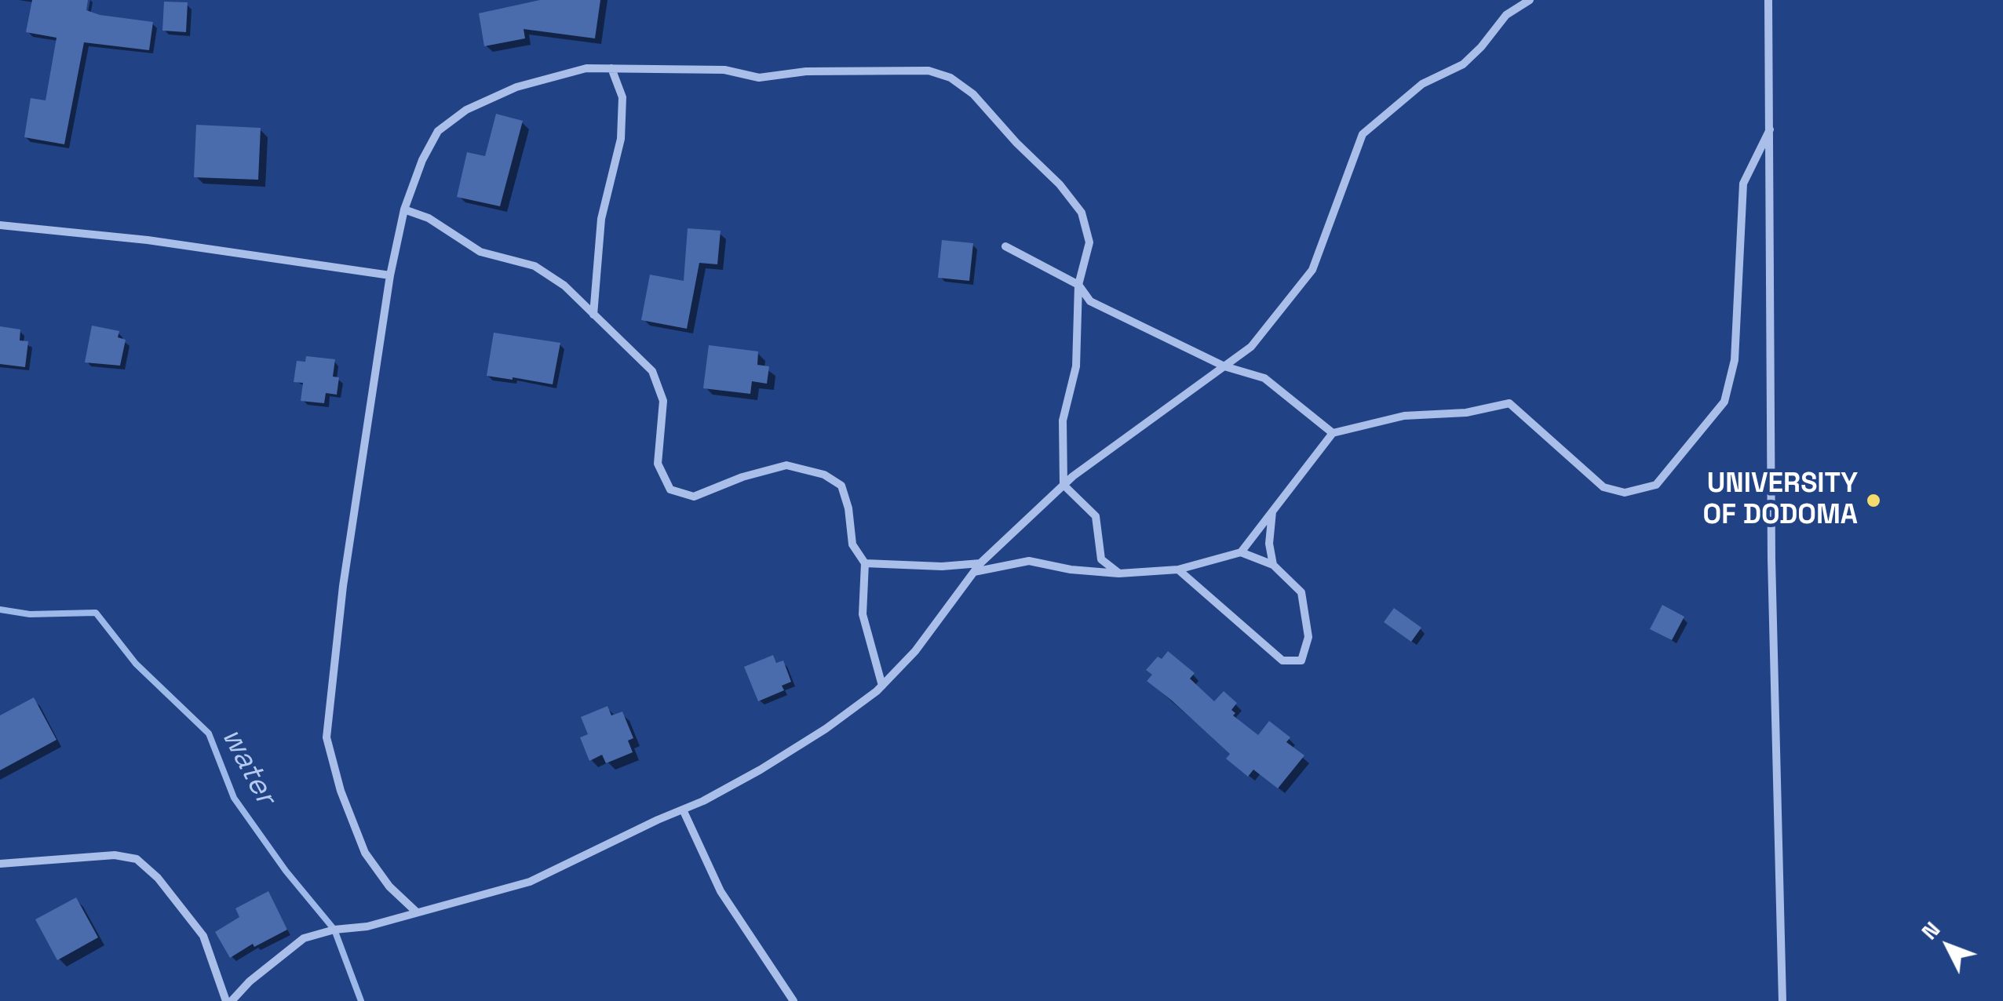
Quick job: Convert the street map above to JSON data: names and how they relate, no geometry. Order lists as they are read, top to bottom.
{
  "water": ["water"],
  "places": ["UNIVERSITY OF DODOMA"],
  "north": "top left"
}
